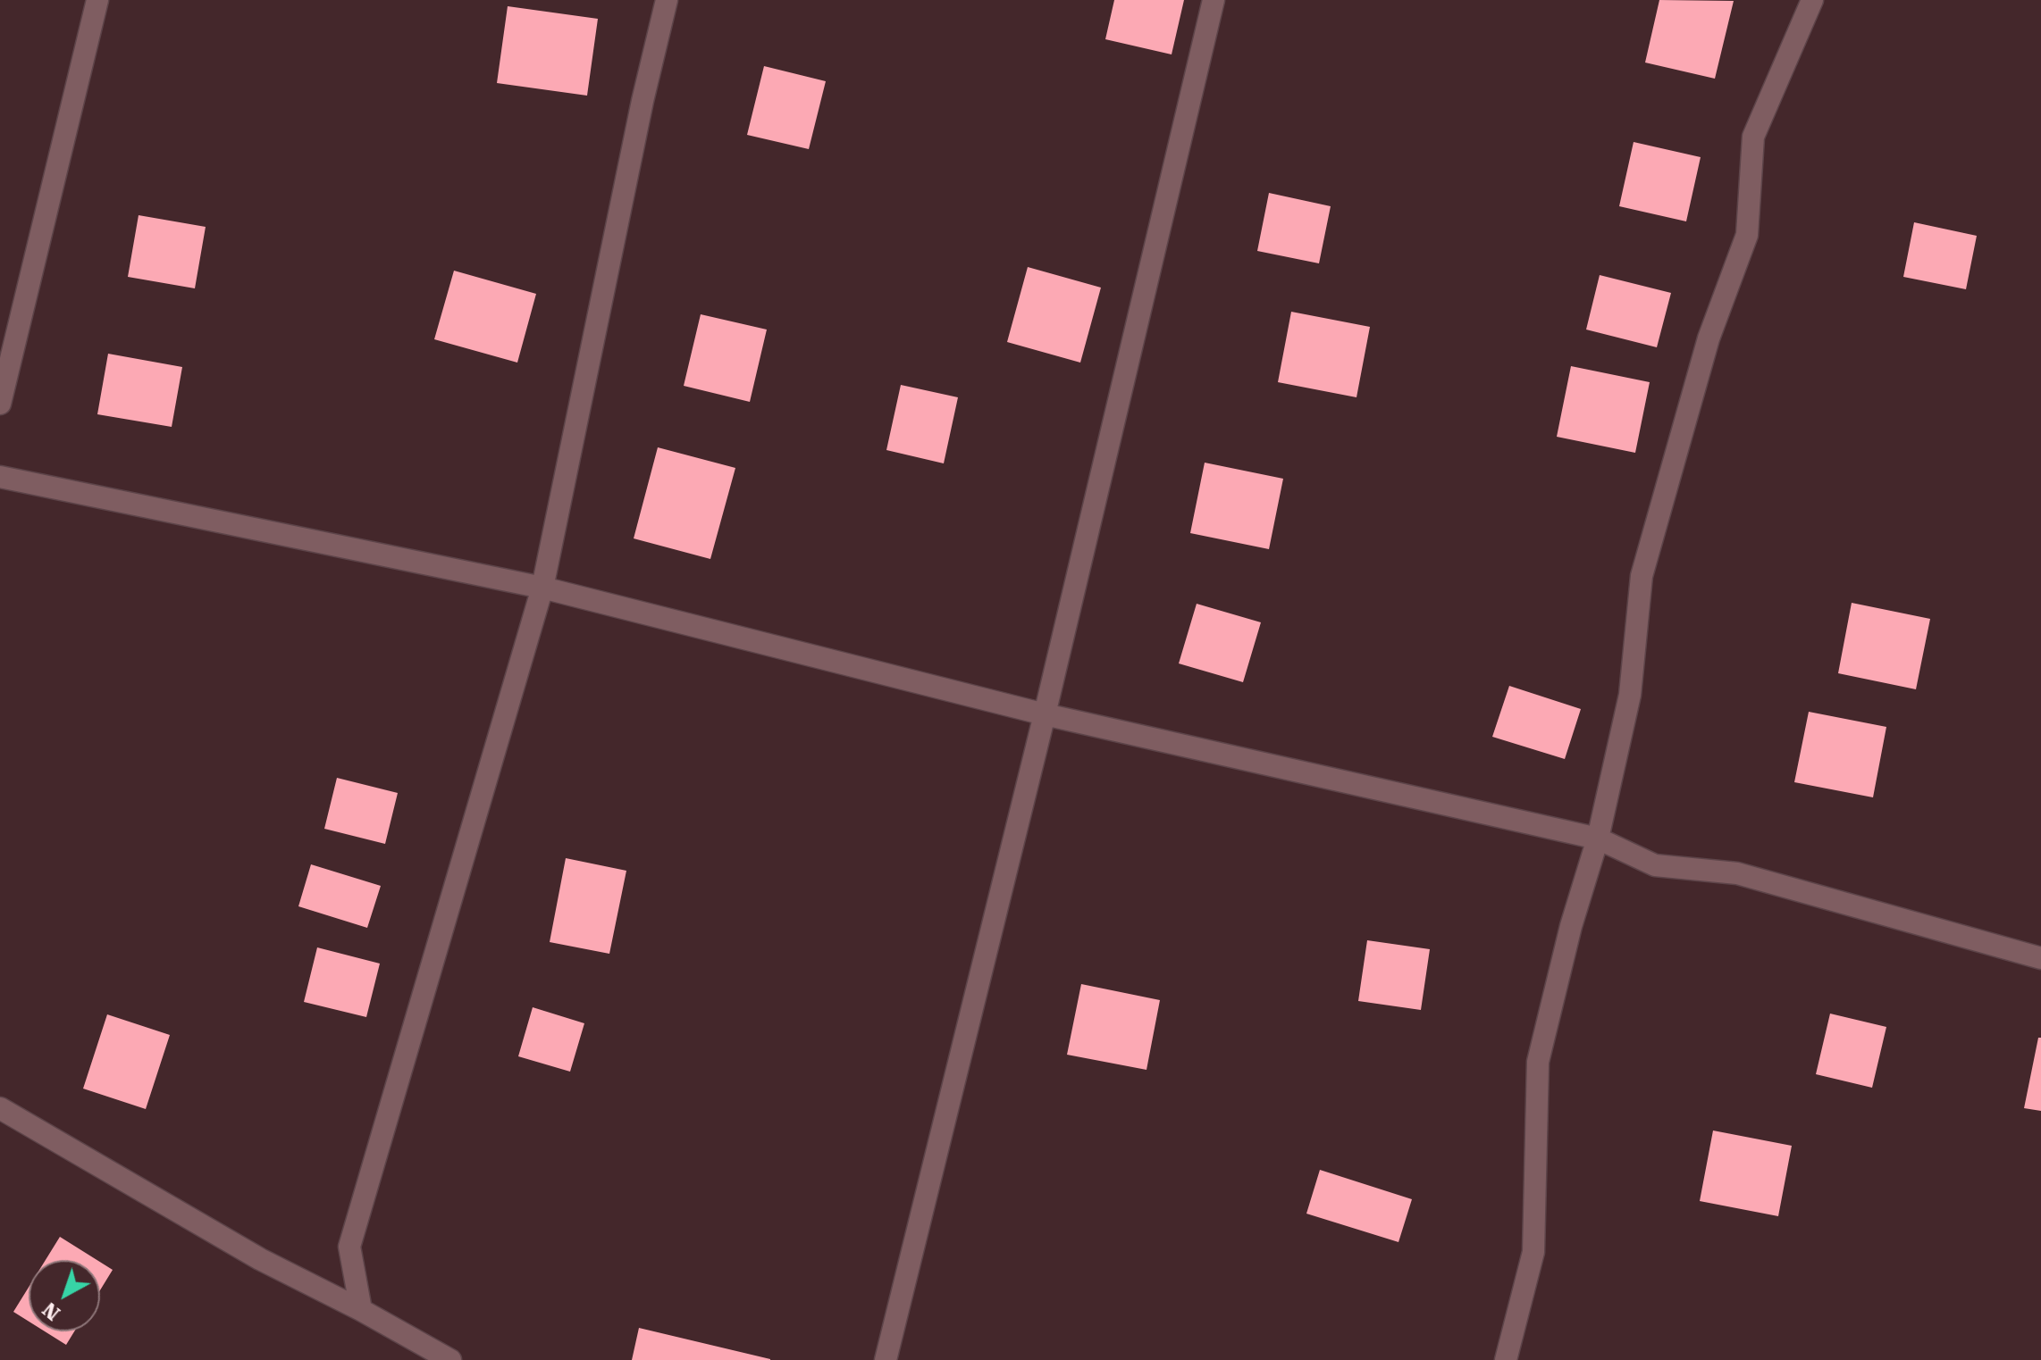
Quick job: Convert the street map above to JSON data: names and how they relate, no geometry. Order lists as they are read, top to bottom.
{
  "north": "bottom left"
}
